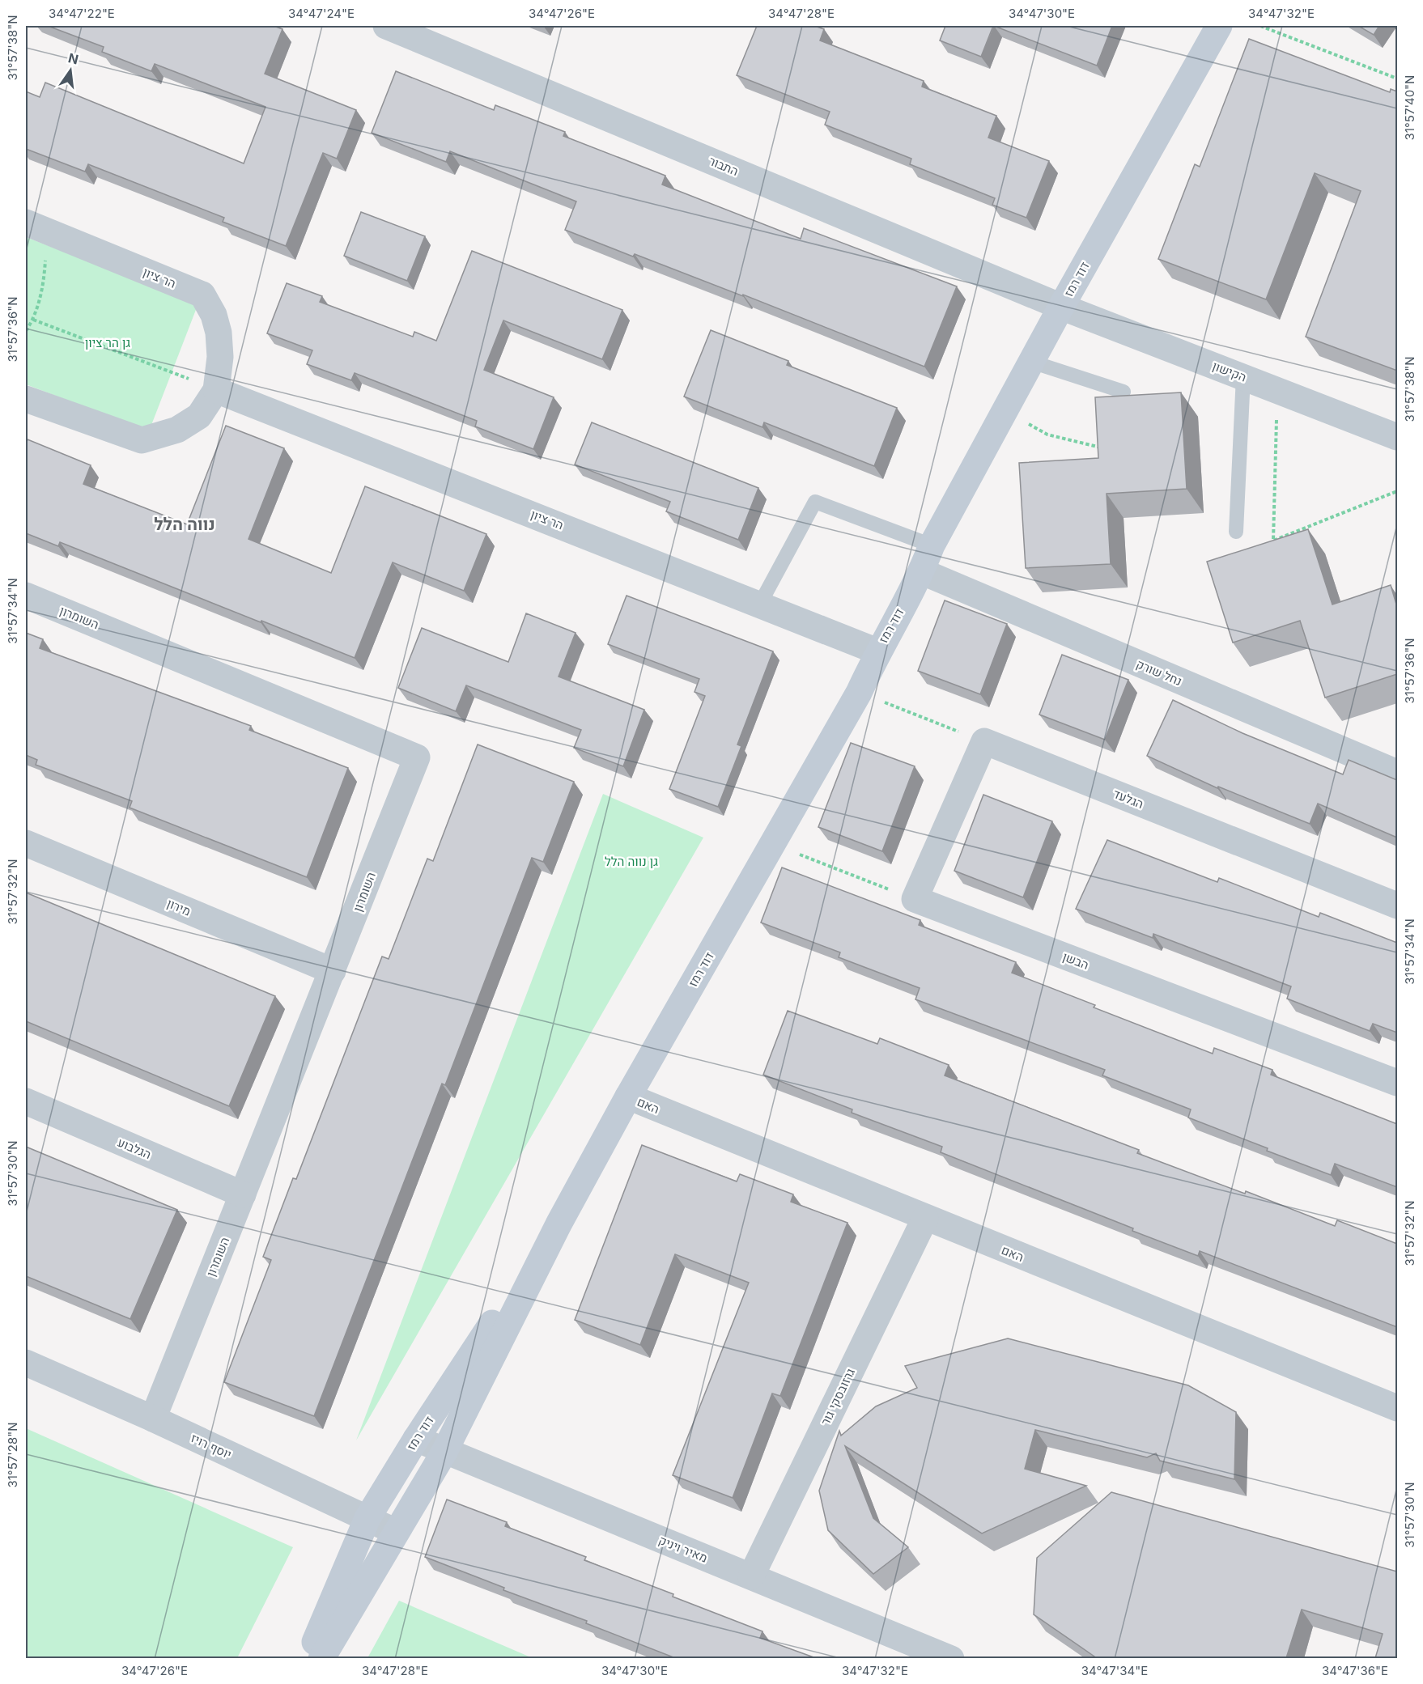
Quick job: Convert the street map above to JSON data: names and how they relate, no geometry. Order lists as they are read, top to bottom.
{
  "streets": {
    "street": [
      "התבור",
      "הר ציון",
      "דוד רמז",
      "הקישון",
      "השומרון",
      "נחל שורק",
      "הגלעד",
      "מירון",
      "הבשן",
      "האם",
      "הגלבוע",
      "גרזובסקי גור",
      "יוסף רויז",
      "מאיר ויניק"
    ]
  },
  "crossings": [
    ["התבור", "דוד רמז"],
    ["התבור", "הקישון"],
    ["הר ציון", "דוד רמז"],
    ["דוד רמז", "הקישון"],
    ["דוד רמז", "נחל שורק"],
    ["דוד רמז", "האם"],
    ["דוד רמז", "יוסף רויז"],
    ["דוד רמז", "מאיר ויניק"],
    ["השומרון", "מירון"],
    ["השומרון", "הגלבוע"],
    ["השומרון", "יוסף רויז"],
    ["האם", "גרזובסקי גור"],
    ["גרזובסקי גור", "מאיר ויניק"]
  ],
  "districts": ["נווה הלל"],
  "parks": ["גן הר ציון", "גן נווה הלל"],
  "north": "top",
  "coordinates": [
    "34°47'22\"E",
    "34°47'24\"E",
    "34°47'26\"E",
    "34°47'28\"E",
    "34°47'30\"E",
    "34°47'32\"E",
    "31°57'38\"N",
    "31°57'40\"N",
    "31°57'36\"N",
    "31°57'34\"N",
    "31°57'32\"N",
    "31°57'30\"N",
    "31°57'28\"N",
    "34°47'34\"E",
    "34°47'36\"E"
  ]
}
